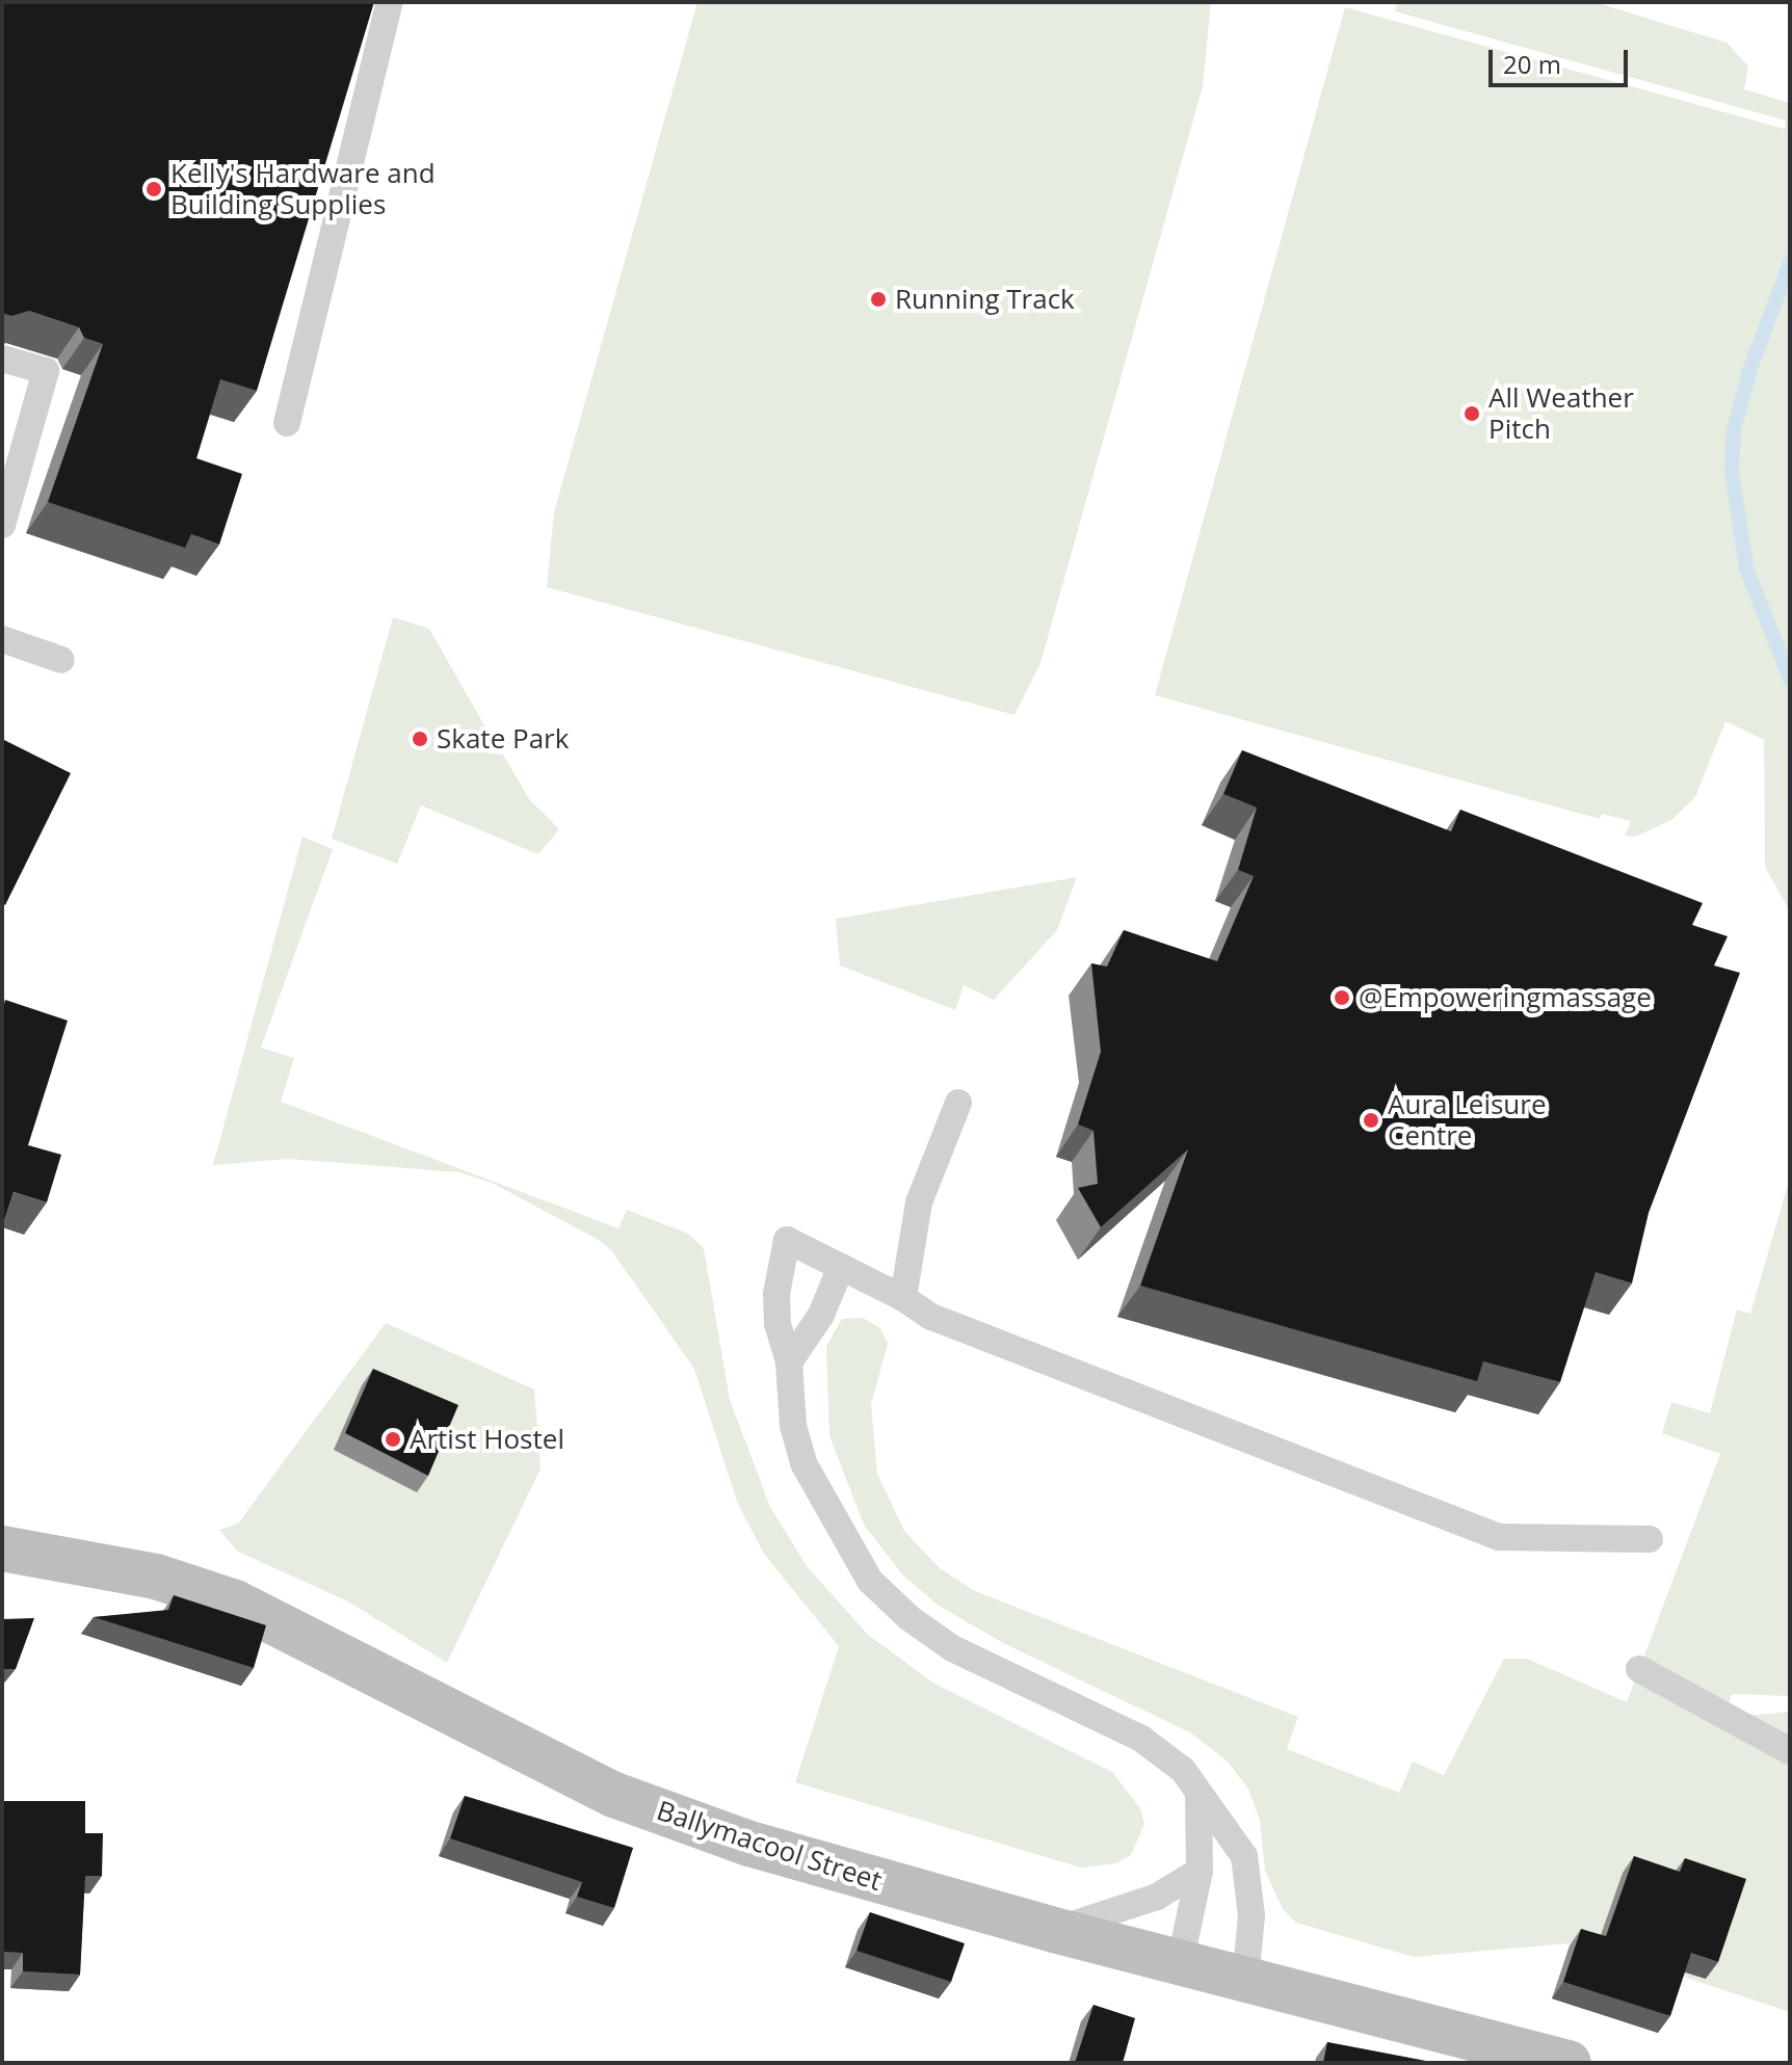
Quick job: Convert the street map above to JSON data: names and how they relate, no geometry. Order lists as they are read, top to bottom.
{
  "streets": {
    "main road": ["Ballymacool Street"]
  },
  "places": [
    "Kelly's Hardware and Building Supplies",
    "Running Track",
    "All Weather Pitch",
    "Skate Park",
    "@Empoweringmassage",
    "Aura Leisure Centre",
    "Artist Hostel"
  ],
  "scale_bar": "20 m"
}
